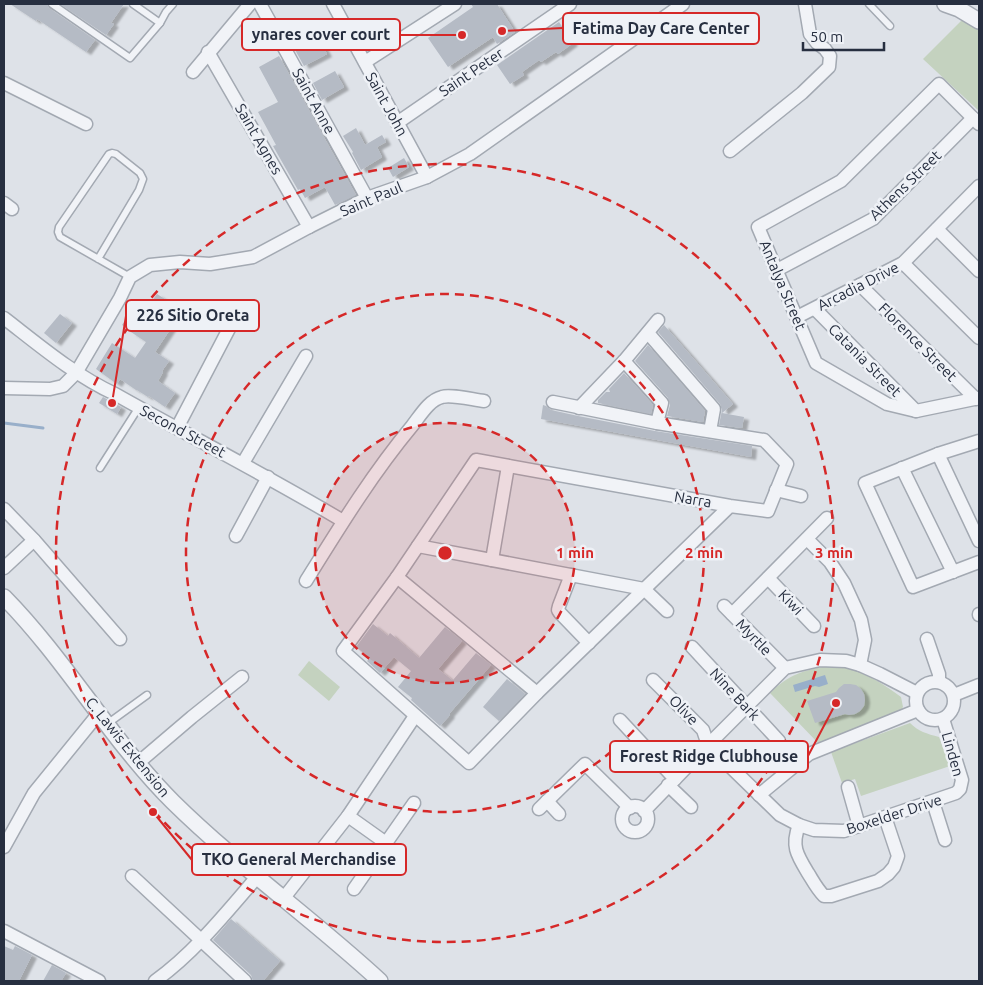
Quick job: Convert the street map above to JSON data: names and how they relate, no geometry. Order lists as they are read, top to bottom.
{
  "streets": {
    "street": [
      "Saint Peter",
      "Saint Anne",
      "Saint John",
      "Saint Agnes",
      "Athens Street",
      "Saint Paul",
      "Antalya Street",
      "Arcadia Drive",
      "Florence Street",
      "Catania Street",
      "Second Street",
      "Narra",
      "Kiwi",
      "Myrtle",
      "Nine Bark",
      "Olive",
      "C. Lawis Extension",
      "Linden",
      "Boxelder Drive"
    ]
  },
  "crossings": [
    ["Saint Peter", "Saint John"],
    ["Saint Anne", "Saint Paul"],
    ["Saint John", "Saint Paul"],
    ["Saint Agnes", "Saint Paul"],
    ["Athens Street", "Antalya Street"],
    ["Antalya Street", "Arcadia Drive"],
    ["Antalya Street", "Florence Street"],
    ["Antalya Street", "Catania Street"],
    ["Arcadia Drive", "Florence Street"],
    ["Arcadia Drive", "Catania Street"],
    ["Kiwi", "Myrtle"],
    ["Olive", "Boxelder Drive"],
    ["Linden", "Boxelder Drive"]
  ],
  "places": [
    "Fatima Day Care Center",
    "ynares cover court",
    "226 Sitio Oreta",
    "Forest Ridge Clubhouse",
    "TKO General Merchandise"
  ],
  "scale_bar": "50 m",
  "rings": ["1 min", "2 min", "3 min"]
}
